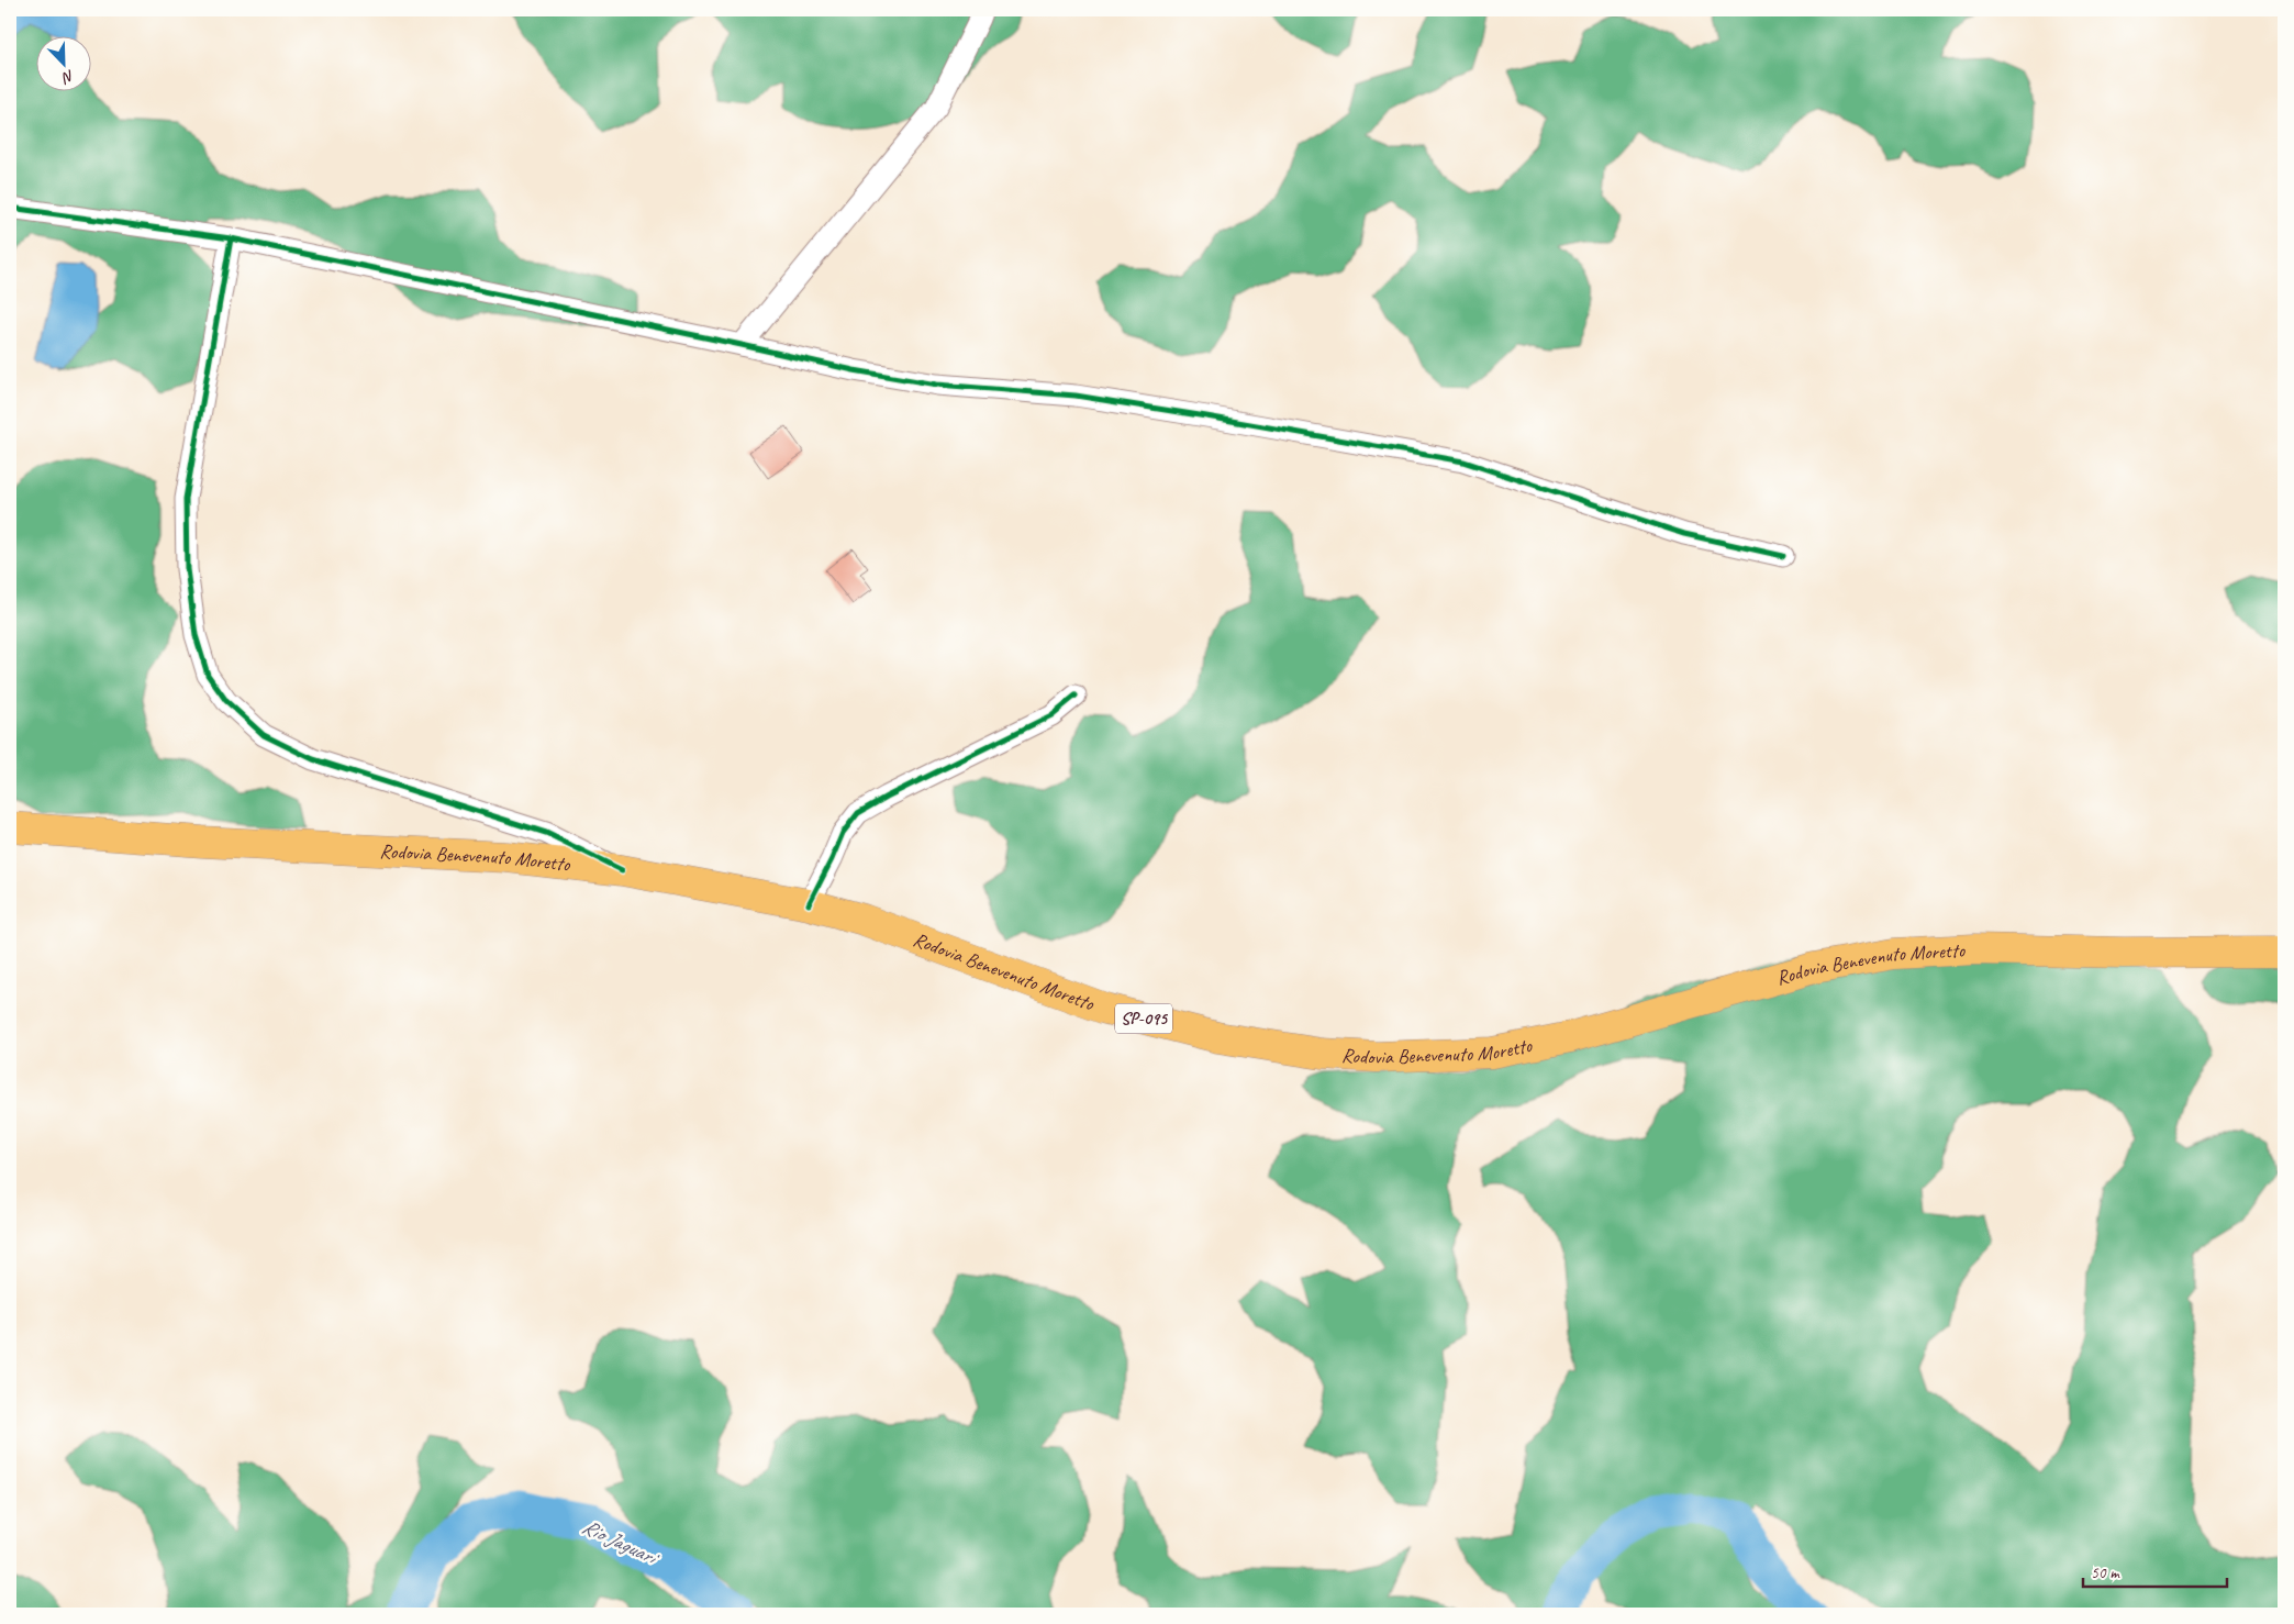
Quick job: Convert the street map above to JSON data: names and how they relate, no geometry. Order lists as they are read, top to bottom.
{
  "streets": {
    "main road": ["Rodovia Benevenuto Moretto", "SP-095"]
  },
  "water": ["Rio Jaguari"],
  "scale_bar": "50 m",
  "north": "bottom right"
}
